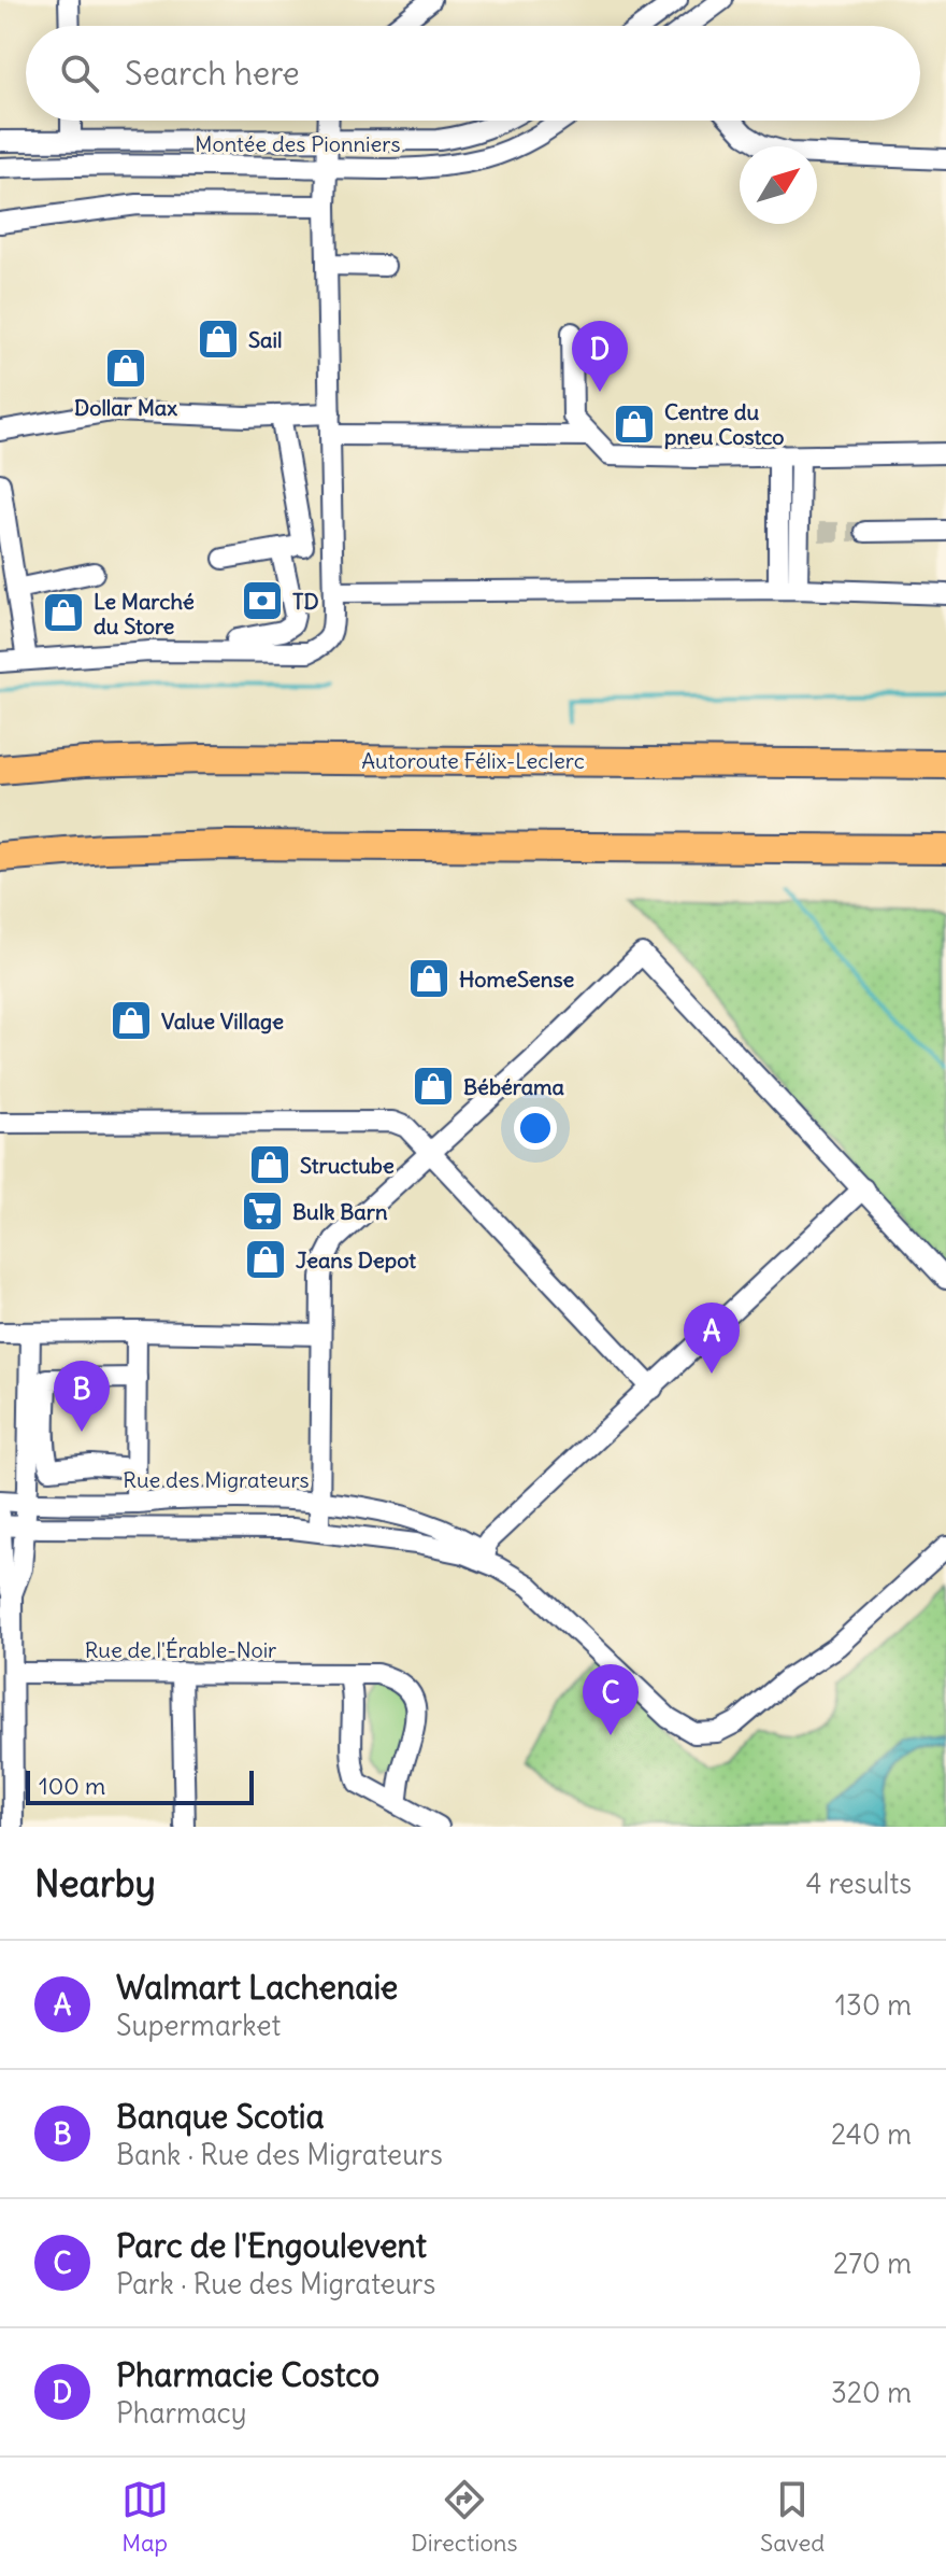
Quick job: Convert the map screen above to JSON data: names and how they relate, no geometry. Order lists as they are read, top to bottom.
{
  "streets": {
    "highway": ["Autoroute Félix-Leclerc"],
    "street": ["Montée des Pionniers", "Rue des Migrateurs", "Rue de l'Érable-Noir"]
  },
  "places": {
    "shop": [
      "Sail",
      "Dollar Max",
      "Centre du pneu Costco",
      "Le Marché du Store",
      "HomeSense",
      "Value Village",
      "Bébérama",
      "Structube",
      "Jeans Depot"
    ],
    "bank": ["TD"],
    "supermarket": ["Bulk Barn"]
  },
  "scale_bar": "100 m",
  "north": "top right",
  "page": {
    "search": "Search here",
    "pins": [
      "D",
      "A",
      "B",
      "C"
    ],
    "scale": "100 m",
    "heading": ["Nearby", "4 results"],
    "list": [
      {
        "mark": "A",
        "name": "Walmart Lachenaie",
        "note": "Supermarket",
        "value": "130 m"
      },
      {
        "mark": "B",
        "name": "Banque Scotia",
        "note": "Bank · Rue des Migrateurs",
        "value": "240 m"
      },
      {
        "mark": "C",
        "name": "Parc de l'Engoulevent",
        "note": "Park · Rue des Migrateurs",
        "value": "270 m"
      },
      {
        "mark": "D",
        "name": "Pharmacie Costco",
        "note": "Pharmacy",
        "value": "320 m"
      }
    ],
    "nav": ["Map", "Directions", "Saved"]
  }
}
